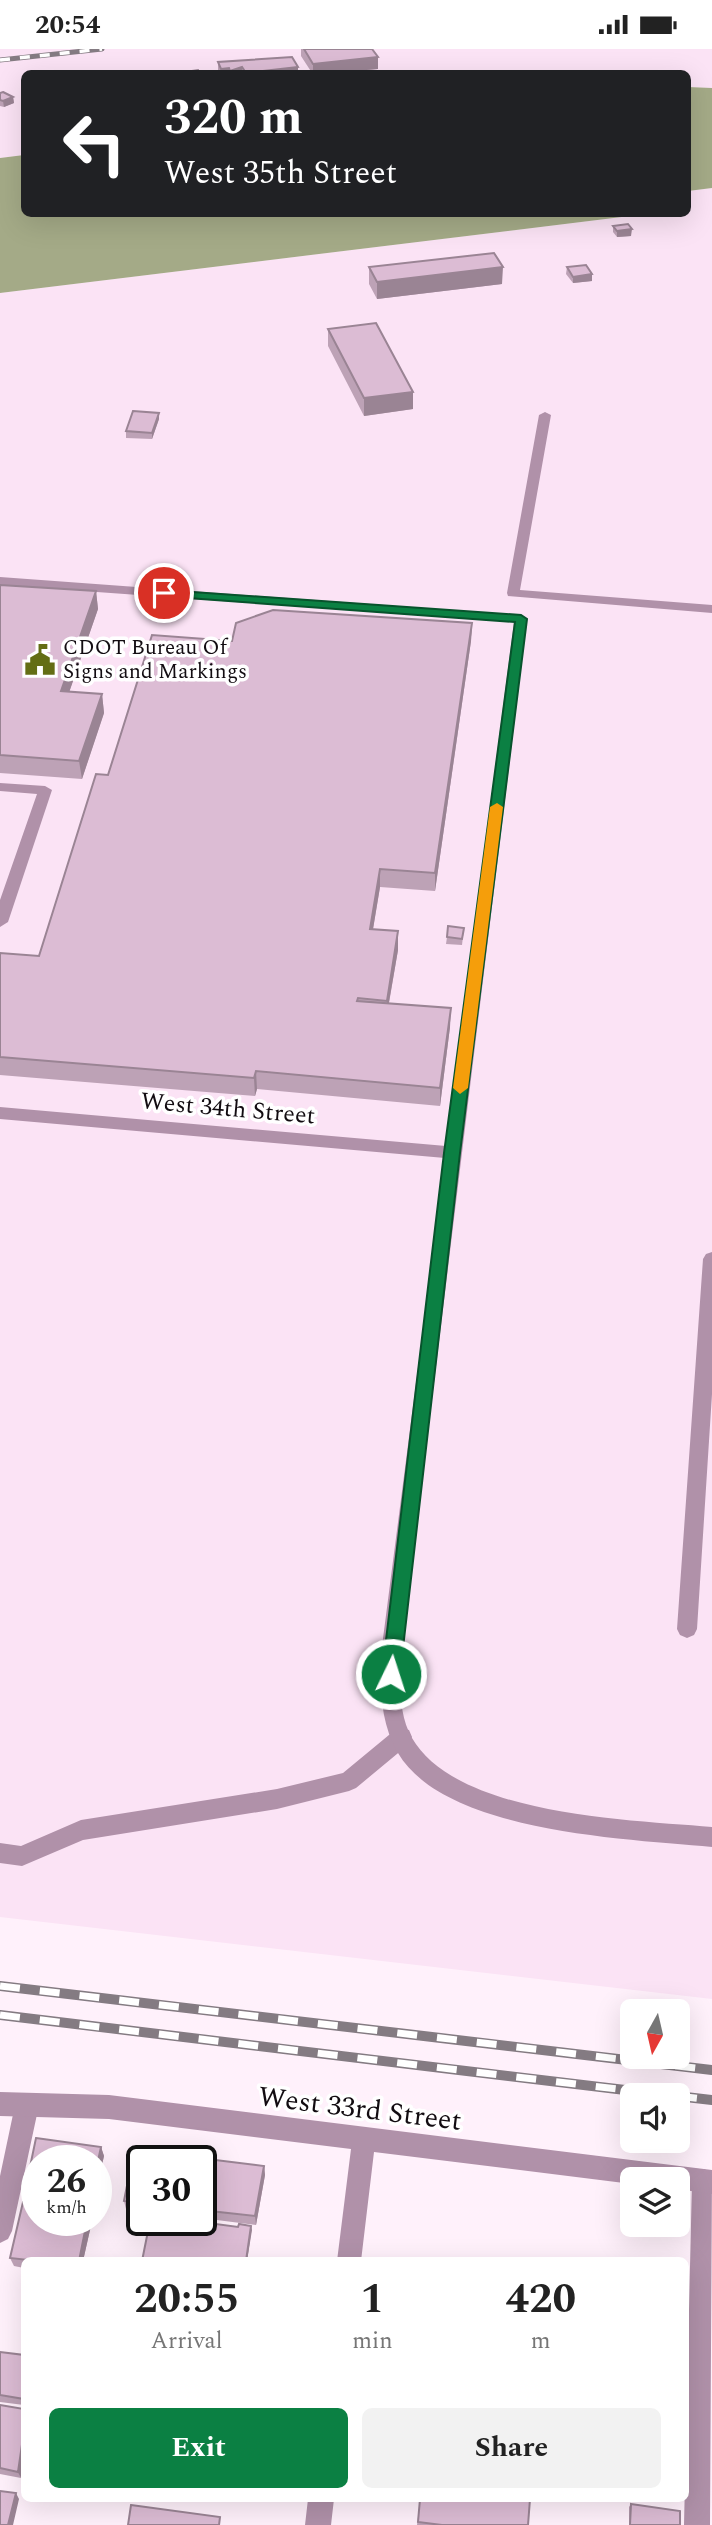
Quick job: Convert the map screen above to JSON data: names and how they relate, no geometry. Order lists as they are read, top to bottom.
{
  "streets": {
    "street": ["West 34th Street", "West 33rd Street"]
  },
  "places": {
    "public building": ["CDOT Bureau Of Signs and Markings"]
  },
  "north": "bottom",
  "page": {
    "status": "20:54",
    "turn": ["320 m", "West 35th Street"],
    "speed": "26 km/h",
    "limit": "30",
    "eta": [
      "20:55",
      "Arrival",
      "1",
      "min",
      "420",
      "m"
    ],
    "buttons": ["Exit", "Share"]
  }
}
